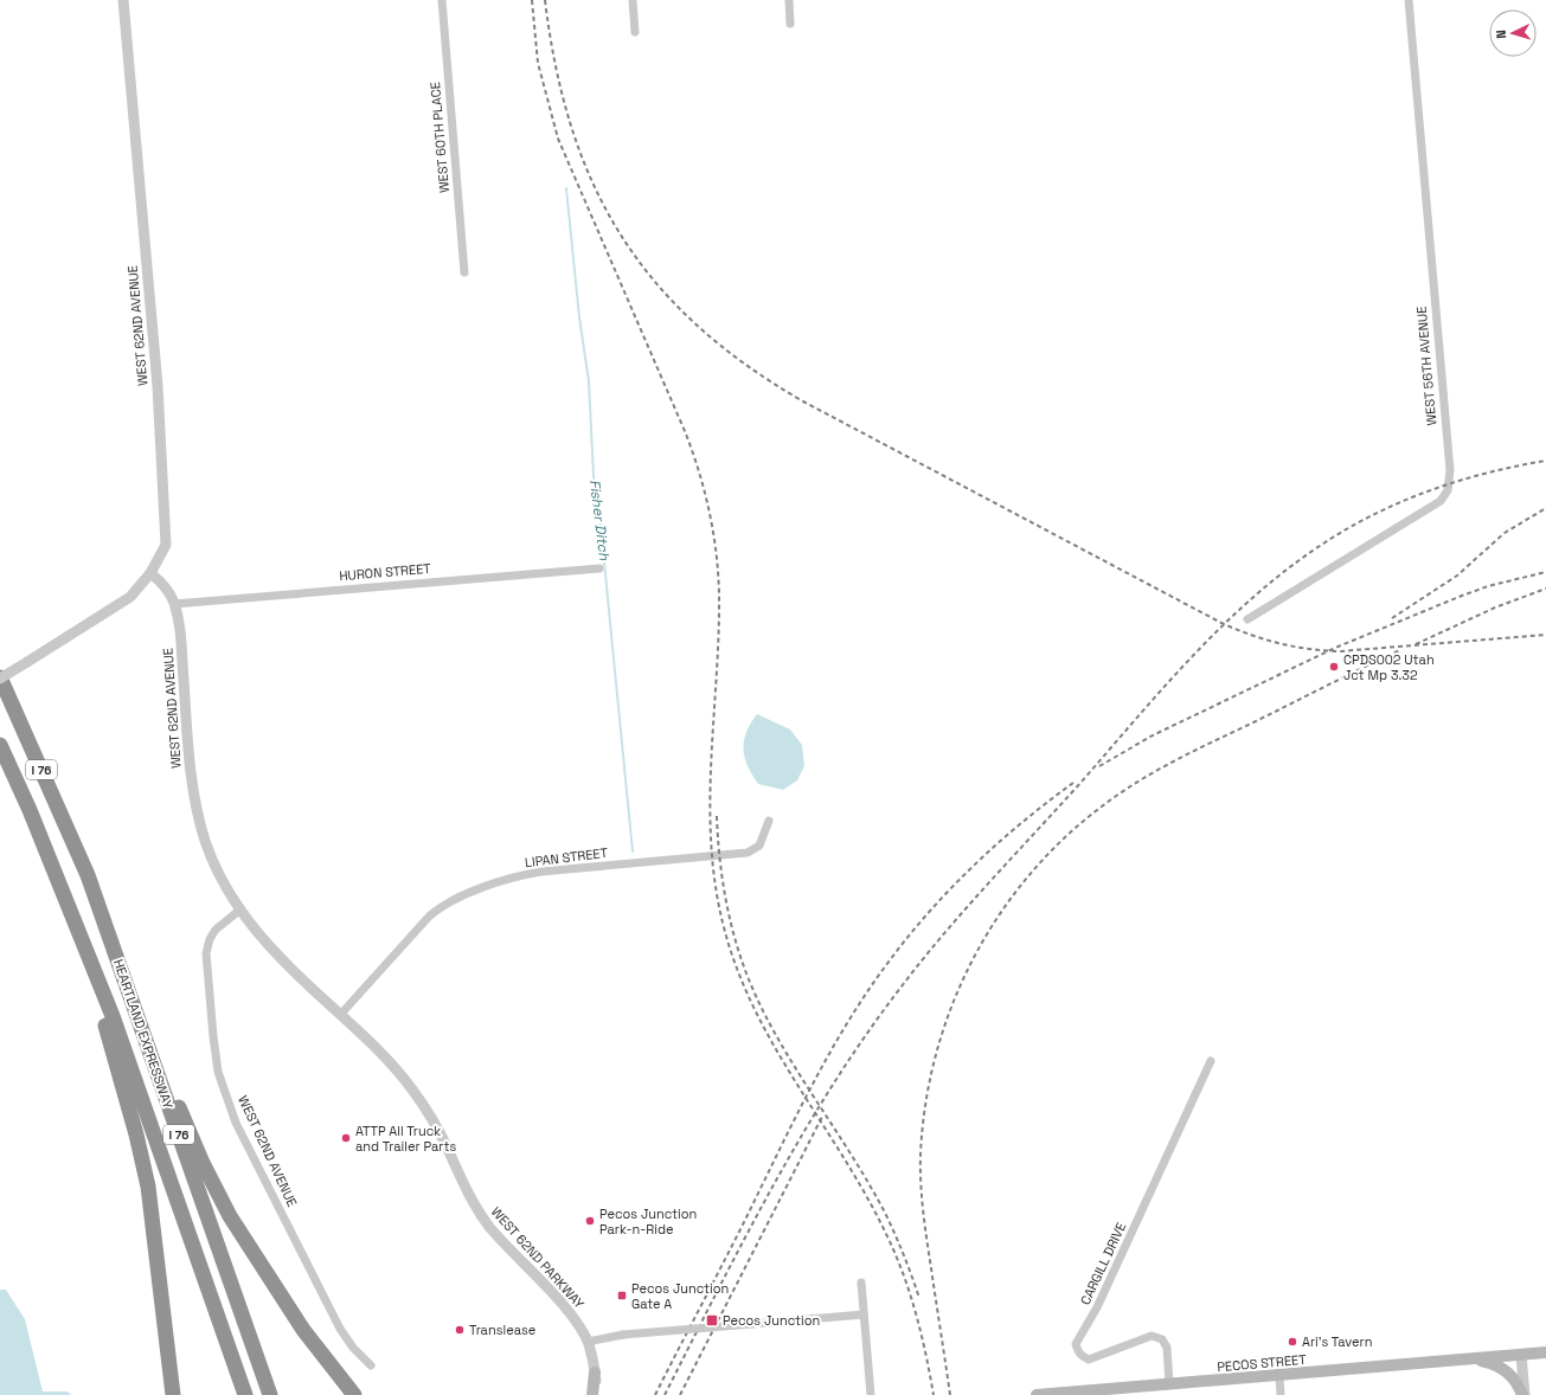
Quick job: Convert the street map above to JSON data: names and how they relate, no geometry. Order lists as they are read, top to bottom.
{
  "streets": {
    "highway": ["I 76", "HEARTLAND EXPRESSWAY"],
    "main road": ["PECOS STREET"],
    "street": [
      "WEST 60TH PLACE",
      "WEST 62ND AVENUE",
      "WEST 56TH AVENUE",
      "HURON STREET",
      "LIPAN STREET",
      "WEST 62ND PARKWAY",
      "CARGILL DRIVE"
    ]
  },
  "crossings": [
    ["WEST 62ND AVENUE", "HURON STREET"],
    ["WEST 62ND AVENUE", "WEST 62ND PARKWAY"],
    ["LIPAN STREET", "WEST 62ND PARKWAY"],
    ["CARGILL DRIVE", "PECOS STREET"]
  ],
  "water": ["Fisher Ditch"],
  "places": {
    "other": [
      "CPDS002 Utah Jct Mp 3.32",
      "ATTP All Truck and Trailer Parts",
      "Pecos Junction Park-n-Ride",
      "Translease",
      "Ari's Tavern"
    ],
    "transit": ["Pecos Junction Gate A", "Pecos Junction"]
  },
  "north": "left"
}
